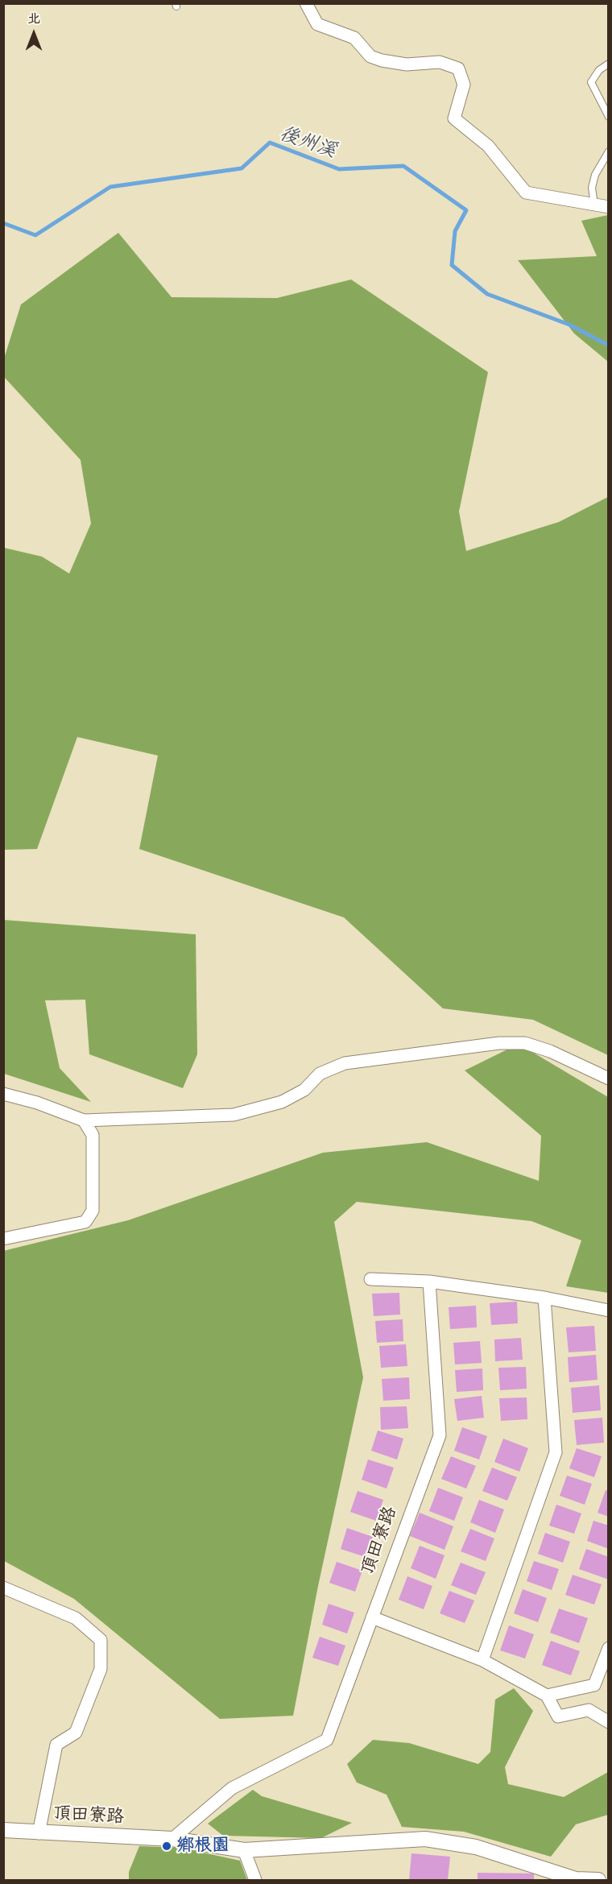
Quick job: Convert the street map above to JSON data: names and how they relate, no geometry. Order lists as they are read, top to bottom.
{
  "streets": {
    "street": ["頂田寮路"]
  },
  "water": ["後州溪"],
  "places": ["鄉根園"],
  "north": "top"
}
